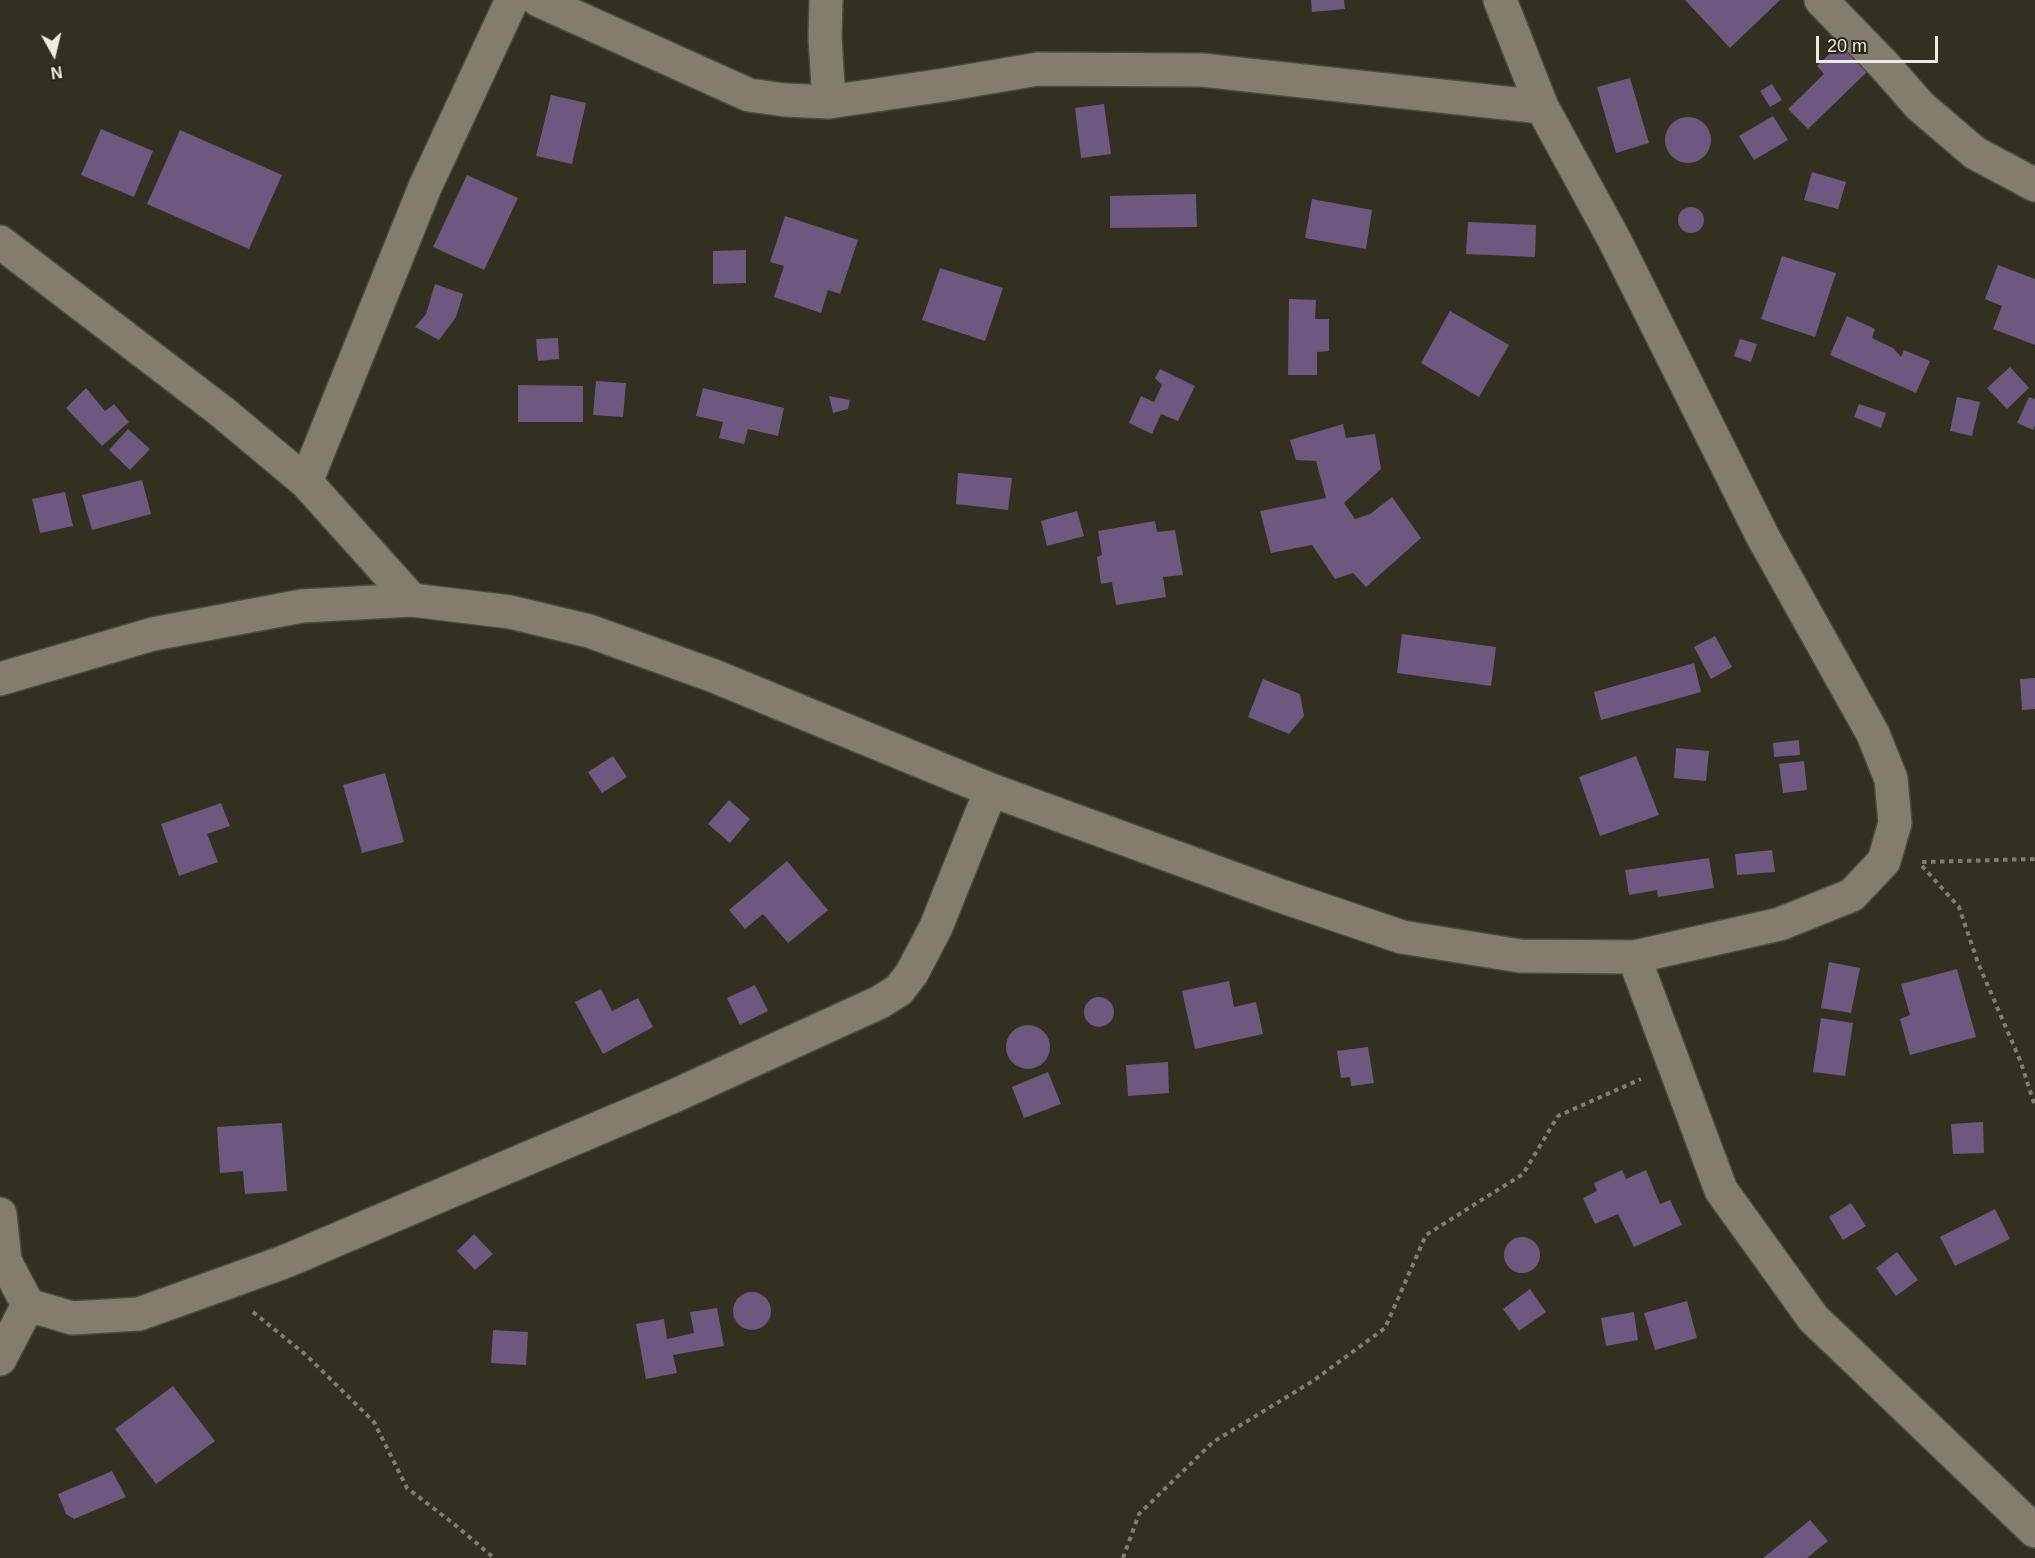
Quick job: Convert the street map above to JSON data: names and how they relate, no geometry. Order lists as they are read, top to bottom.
{
  "scale_bar": "20 m",
  "north": "bottom"
}
